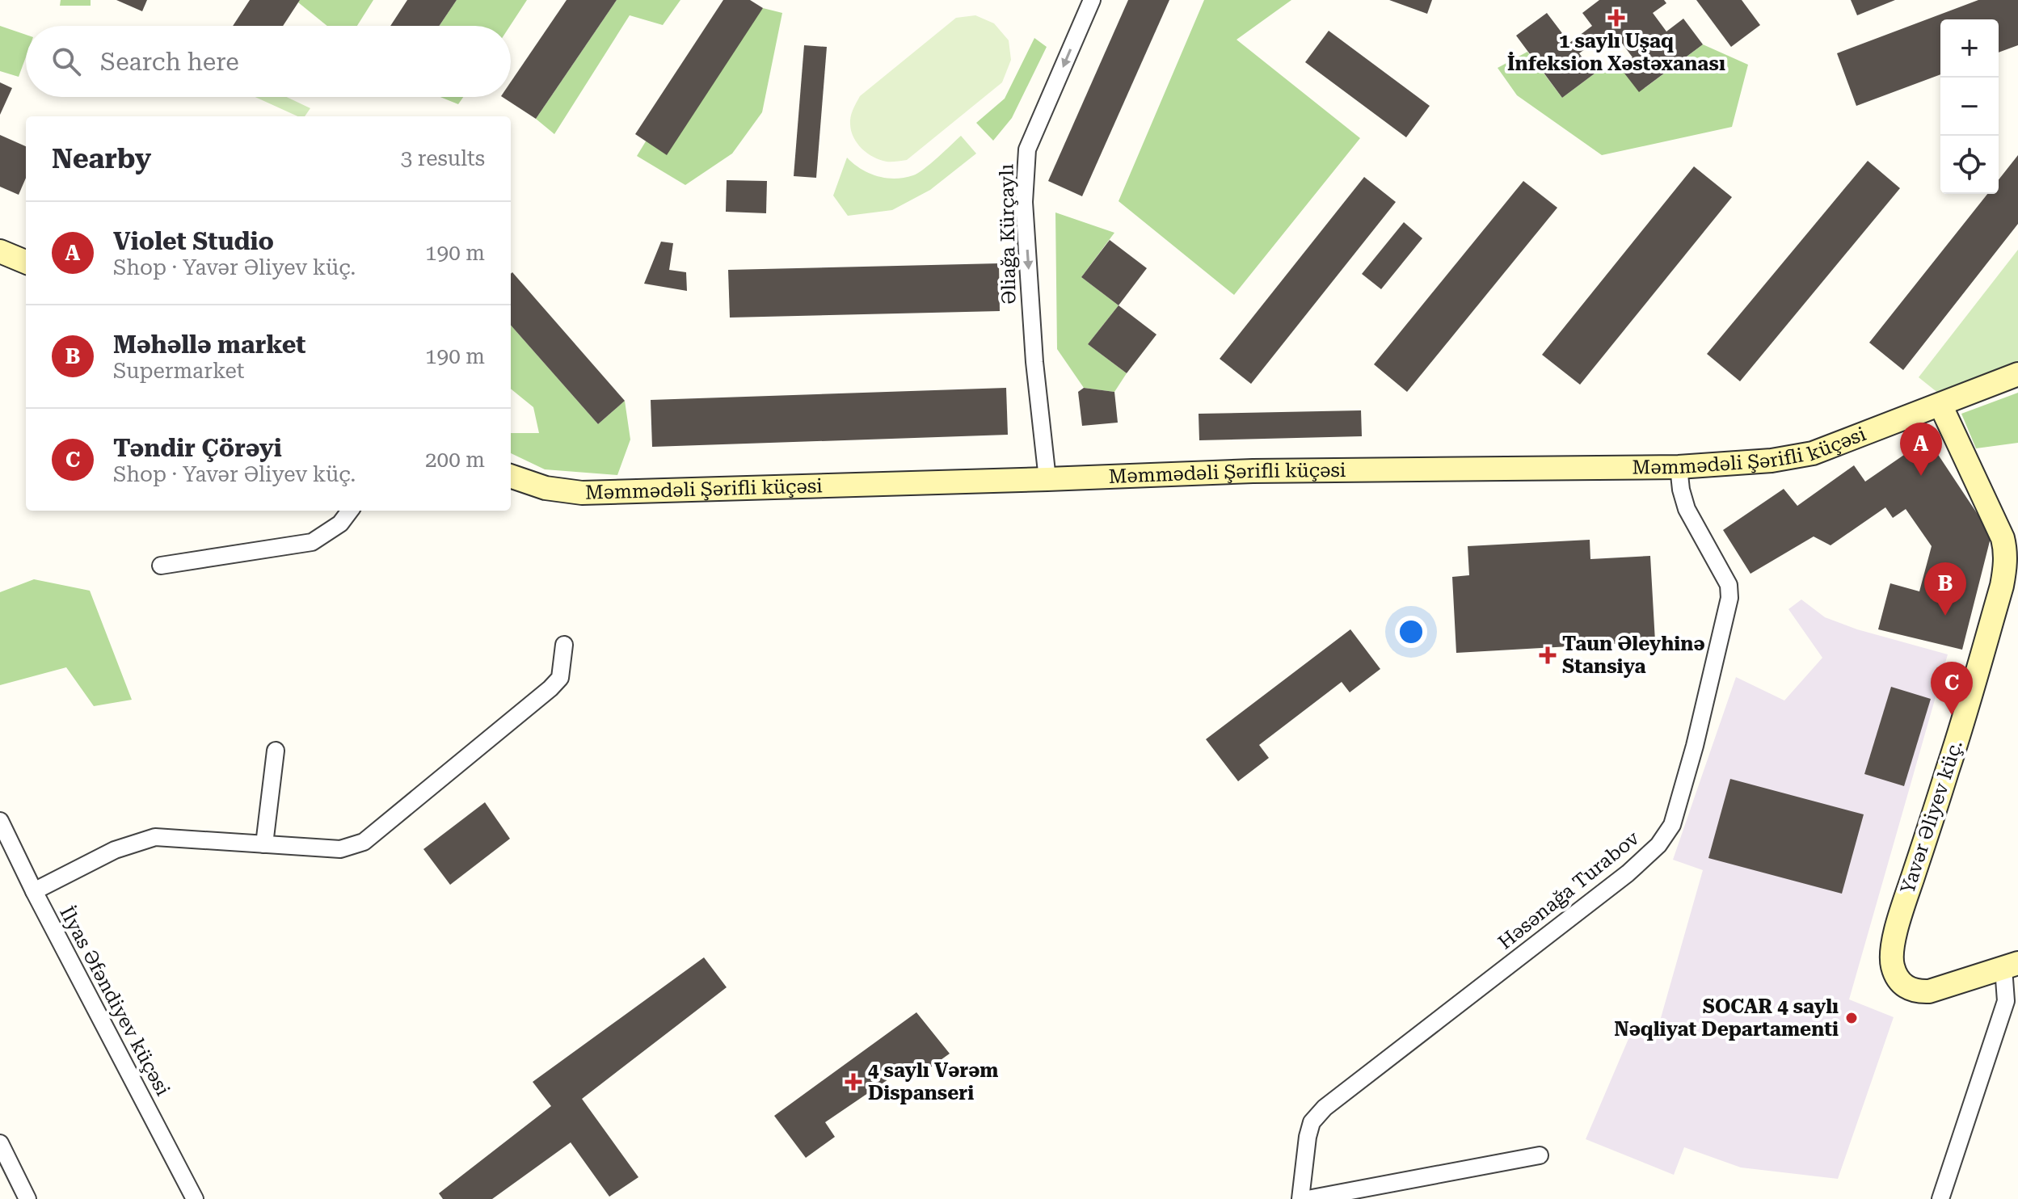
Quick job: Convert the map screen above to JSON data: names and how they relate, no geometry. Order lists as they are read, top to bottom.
{
  "streets": {
    "street": [
      "Əliağa Kürçaylı",
      "Məmmədəli Şərifli küçəsi",
      "Yavər Əliyev küç.",
      "Həsənağa Turabov",
      "İlyas Əfəndiyev küçəsi"
    ]
  },
  "crossings": [
    ["Əliağa Kürçaylı", "Məmmədəli Şərifli küçəsi"],
    ["Məmmədəli Şərifli küçəsi", "Yavər Əliyev küç."],
    ["Məmmədəli Şərifli küçəsi", "Həsənağa Turabov"]
  ],
  "one_way": ["Əliağa Kürçaylı"],
  "places": {
    "health": ["1 saylı Uşaq İnfeksion Xəstəxanası", "Taun Əleyhinə Stansiya", "4 saylı Vərəm Dispanseri"],
    "other": ["SOCAR 4 saylı Nəqliyat Departamenti"]
  },
  "page": {
    "map_buttons": ["+", "−"],
    "search": "Search here",
    "heading": ["Nearby", "3 results"],
    "list": [
      {
        "mark": "A",
        "name": "Violet Studio",
        "note": "Shop · Yavər Əliyev küç.",
        "value": "190 m"
      },
      {
        "mark": "B",
        "name": "Məhəllə market",
        "note": "Supermarket",
        "value": "190 m"
      },
      {
        "mark": "C",
        "name": "Təndir Çörəyi",
        "note": "Shop · Yavər Əliyev küç.",
        "value": "200 m"
      }
    ],
    "pins": ["A", "B", "C"]
  }
}
